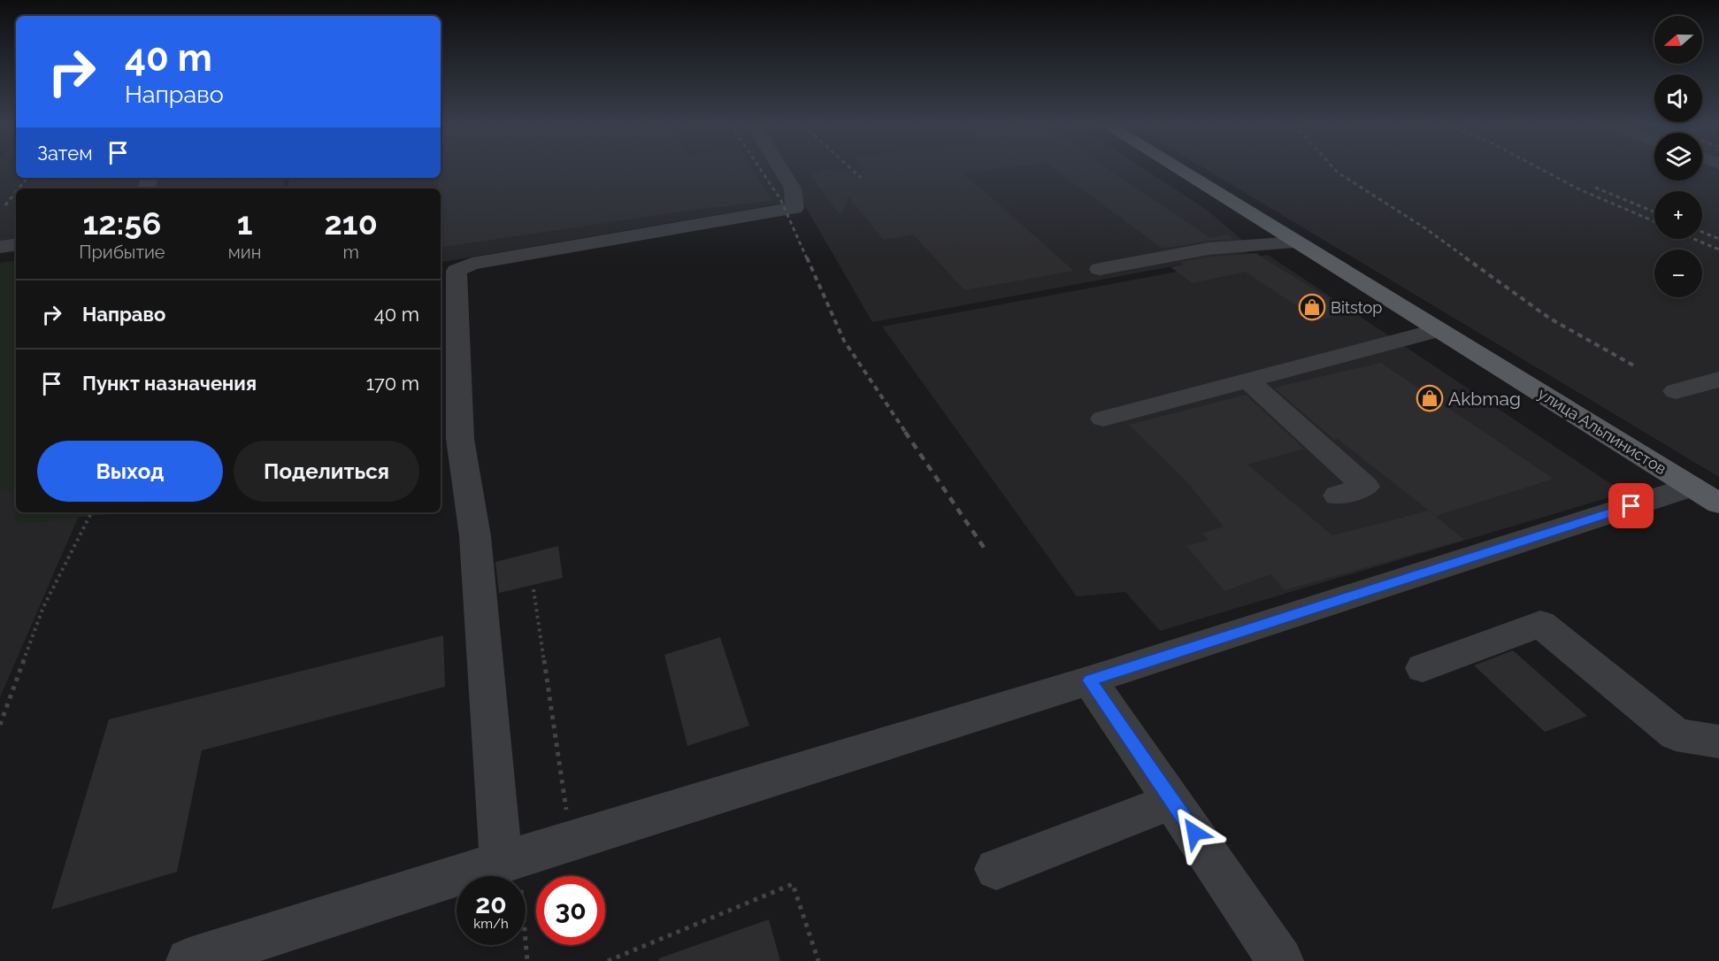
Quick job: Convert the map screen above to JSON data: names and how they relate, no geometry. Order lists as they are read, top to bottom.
{
  "streets": {
    "main road": ["улица Альпинистов"]
  },
  "places": {
    "shop": ["Bitstop", "Akbmag"]
  },
  "north": "left",
  "page": {
    "map_buttons": ["+", "−"],
    "turn": ["40 m", "Направо"],
    "then": "Затем",
    "eta": [
      "12:56",
      "Прибытие",
      "1",
      "мин",
      "210",
      "m"
    ],
    "list": [
      {
        "name": "Направо",
        "value": "40 m"
      },
      {
        "name": "Пункт назначения",
        "value": "170 m"
      }
    ],
    "buttons": ["Выход", "Поделиться"],
    "speed": "20 km/h",
    "limit": "30"
  }
}
